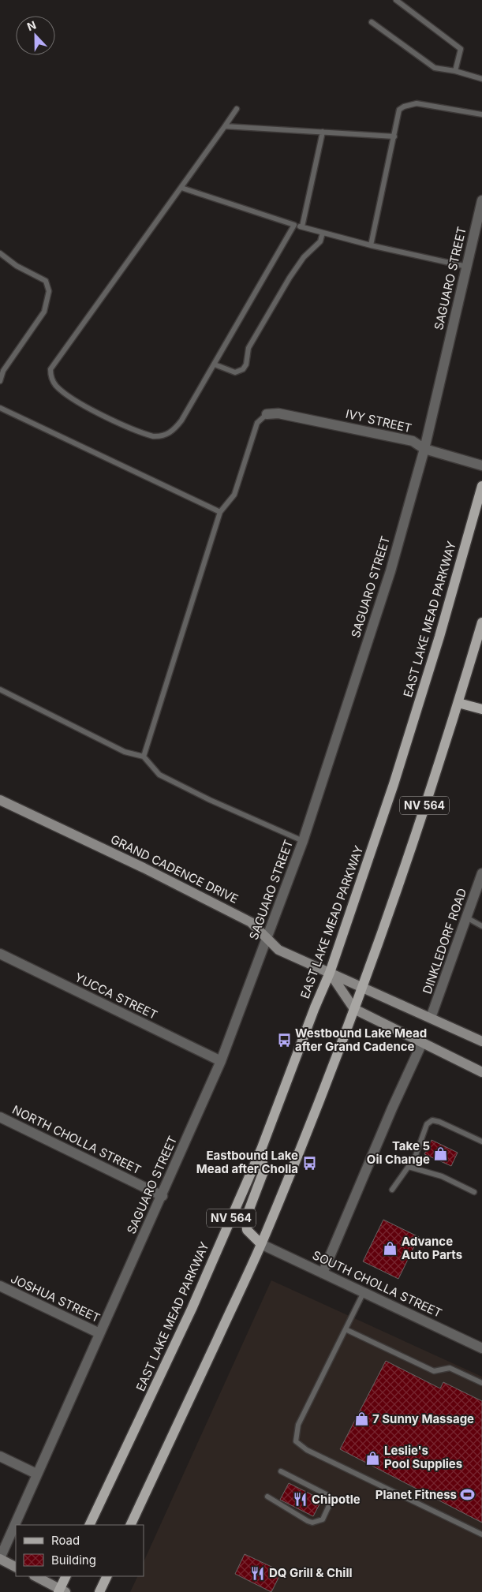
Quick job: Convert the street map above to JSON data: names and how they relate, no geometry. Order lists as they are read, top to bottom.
{
  "streets": {
    "main road": ["EAST LAKE MEAD PARKWAY", "NV 564", "GRAND CADENCE DRIVE"],
    "street": [
      "SAGUARO STREET",
      "IVY STREET",
      "DINKLEDORF ROAD",
      "YUCCA STREET",
      "NORTH CHOLLA STREET",
      "SOUTH CHOLLA STREET",
      "JOSHUA STREET"
    ]
  },
  "crossings": [
    ["SAGUARO STREET", "IVY STREET"],
    ["SAGUARO STREET", "GRAND CADENCE DRIVE"],
    ["SAGUARO STREET", "YUCCA STREET"],
    ["SAGUARO STREET", "NORTH CHOLLA STREET"],
    ["SAGUARO STREET", "JOSHUA STREET"],
    ["EAST LAKE MEAD PARKWAY", "GRAND CADENCE DRIVE"],
    ["NV 564", "GRAND CADENCE DRIVE"],
    ["NV 564", "SOUTH CHOLLA STREET"],
    ["GRAND CADENCE DRIVE", "DINKLEDORF ROAD"]
  ],
  "places": {
    "bus stop": ["Westbound Lake Mead after Grand Cadence", "Eastbound Lake Mead after Cholla"],
    "shop": [
      "Take 5 Oil Change",
      "Advance Auto Parts",
      "7 Sunny Massage",
      "Leslie's Pool Supplies"
    ],
    "sports": ["Planet Fitness"],
    "restaurant": ["Chipotle", "DQ Grill & Chill"]
  },
  "legend": ["Road", "Building"],
  "north": "top"
}
